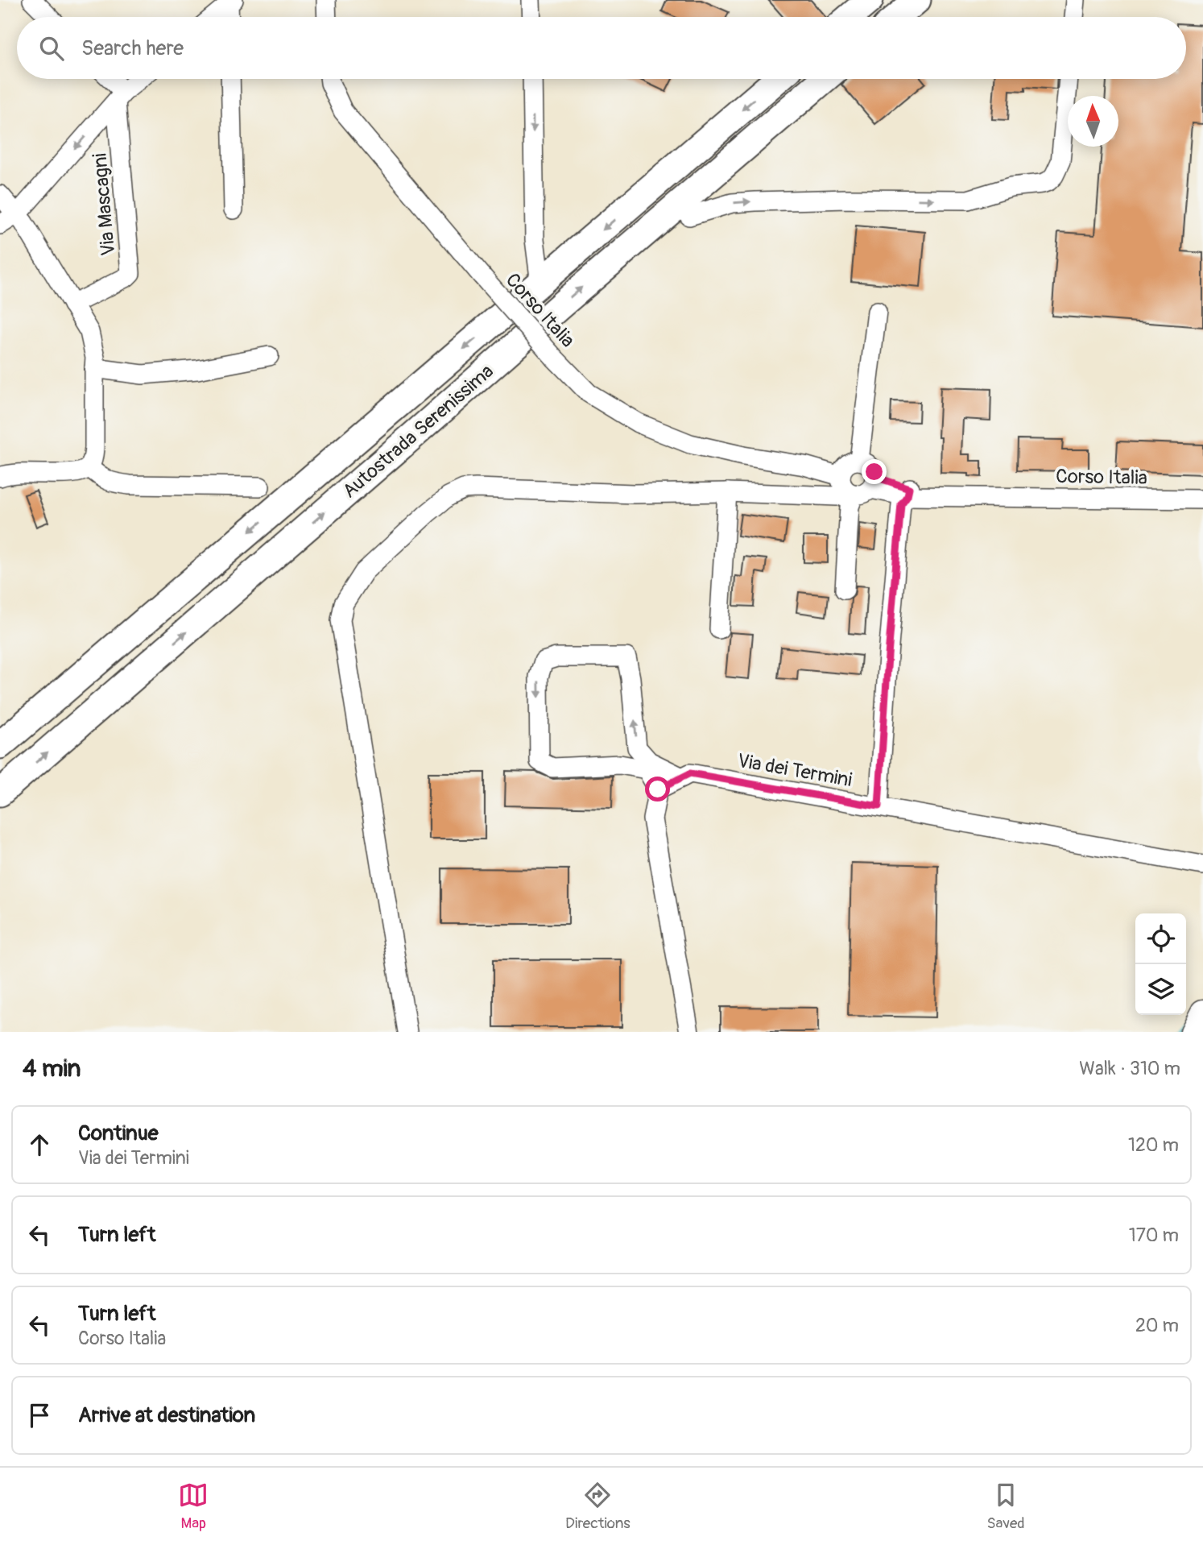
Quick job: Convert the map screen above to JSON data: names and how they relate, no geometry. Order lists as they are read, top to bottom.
{
  "streets": {
    "highway": ["Autostrada Serenissima"],
    "street": ["Via Mascagni", "Corso Italia", "Via dei Termini"]
  },
  "north": "top",
  "page": {
    "search": "Search here",
    "heading": ["4 min", "Walk · 310 m"],
    "list": [
      ["Continue", "Via dei Termini", "120 m"],
      ["Turn left", "170 m"],
      ["Turn left", "Corso Italia", "20 m"],
      "Arrive at destination"
    ],
    "nav": ["Map", "Directions", "Saved"]
  }
}
